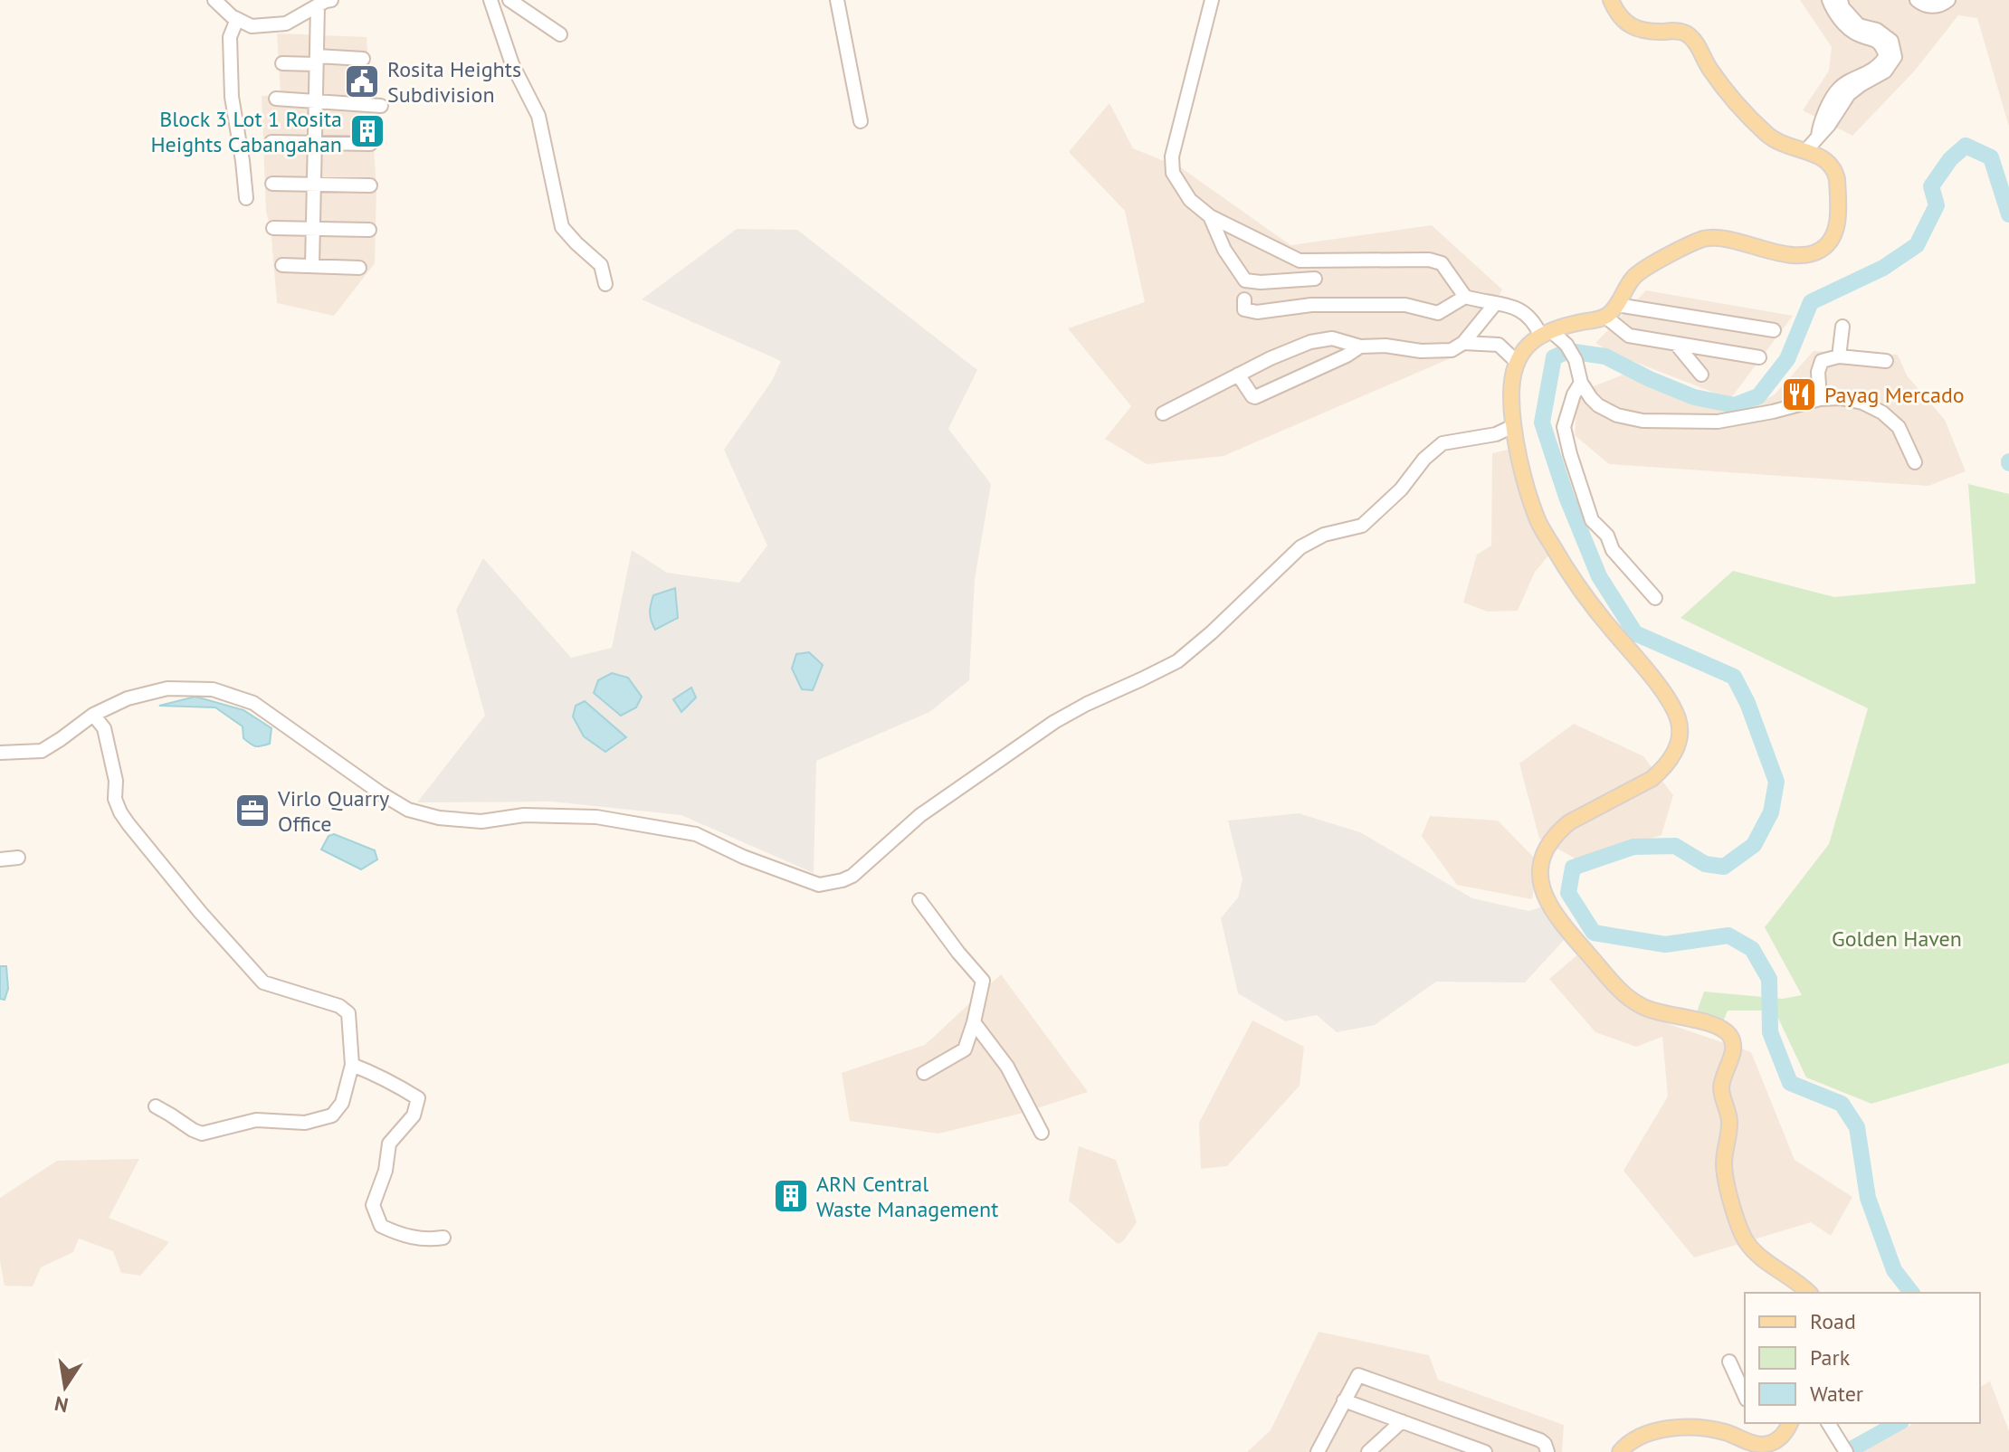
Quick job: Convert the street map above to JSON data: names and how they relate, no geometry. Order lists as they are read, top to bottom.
{
  "parks": ["Golden Haven"],
  "places": {
    "public building": ["Rosita Heights Subdivision"],
    "building": ["Block 3 Lot 1 Rosita Heights Cabangahan", "ARN Central Waste Management"],
    "restaurant": ["Payag Mercado"],
    "office": ["Virlo Quarry Office"]
  },
  "legend": ["Road", "Park", "Water"],
  "north": "bottom"
}
